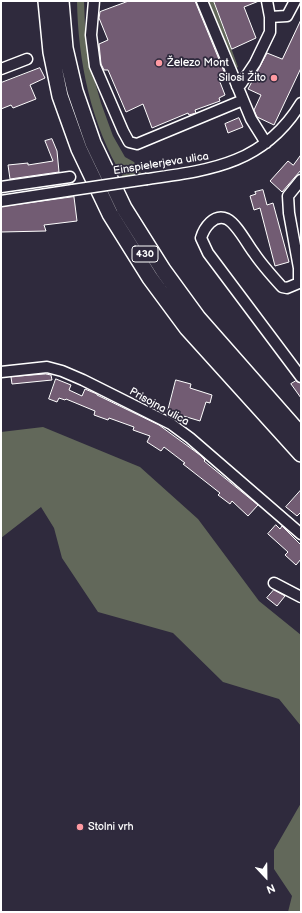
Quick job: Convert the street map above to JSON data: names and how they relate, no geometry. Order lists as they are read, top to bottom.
{
  "streets": {
    "highway": ["430"],
    "street": ["Einspielerjeva ulica", "Prisojna ulica"]
  },
  "places": ["Železo Mont", "Silosi Žito", "Stolni vrh"],
  "north": "bottom"
}
